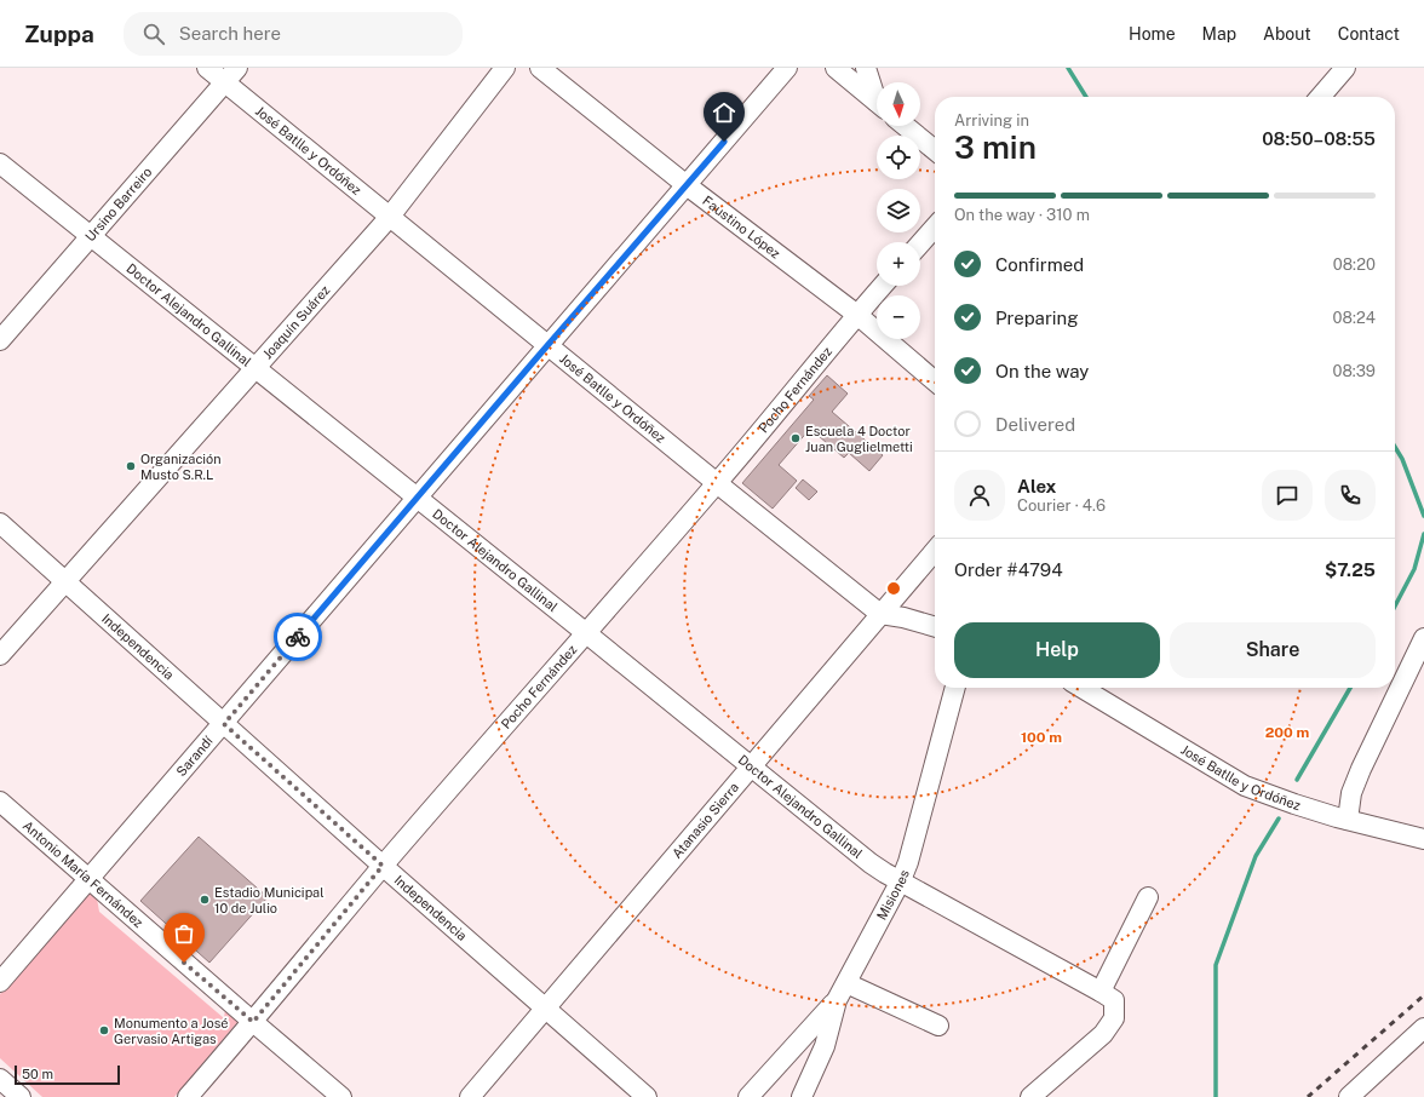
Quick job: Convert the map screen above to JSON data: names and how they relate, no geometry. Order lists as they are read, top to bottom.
{
  "streets": {
    "street": [
      "José Batlle y Ordóñez",
      "Ursino Barreiro",
      "Faustino López",
      "Doctor Alejandro Gallinal",
      "Joaquín Suárez",
      "Pocho Fernández",
      "Independencia",
      "Sarandí",
      "Atanasio Sierra",
      "Antonio María Fernández",
      "Misiones"
    ]
  },
  "crossings": [
    ["José Batlle y Ordóñez", "Ursino Barreiro"],
    ["José Batlle y Ordóñez", "Joaquín Suárez"],
    ["José Batlle y Ordóñez", "Pocho Fernández"],
    ["José Batlle y Ordóñez", "Sarandí"],
    ["José Batlle y Ordóñez", "Atanasio Sierra"],
    ["Ursino Barreiro", "Doctor Alejandro Gallinal"],
    ["Faustino López", "Pocho Fernández"],
    ["Faustino López", "Sarandí"],
    ["Doctor Alejandro Gallinal", "Joaquín Suárez"],
    ["Doctor Alejandro Gallinal", "Pocho Fernández"],
    ["Doctor Alejandro Gallinal", "Sarandí"],
    ["Doctor Alejandro Gallinal", "Atanasio Sierra"],
    ["Doctor Alejandro Gallinal", "Misiones"],
    ["Joaquín Suárez", "Independencia"],
    ["Pocho Fernández", "Independencia"],
    ["Pocho Fernández", "Antonio María Fernández"],
    ["Independencia", "Sarandí"],
    ["Independencia", "Atanasio Sierra"],
    ["Sarandí", "Antonio María Fernández"]
  ],
  "places": [
    "Escuela 4 Doctor Juan Guglielmetti",
    "Organización Musto S.R.L",
    "Estadio Municipal 10 de Julio",
    "Monumento a José Gervasio Artigas"
  ],
  "scale_bar": "50 m",
  "north": "bottom",
  "page": {
    "header": "Zuppa",
    "search": "Search here",
    "nav": [
      "Home",
      "Map",
      "About",
      "Contact"
    ],
    "map_buttons": ["+", "−"],
    "heading": ["3 min", "Arriving in", "08:50–08:55"],
    "panel": [
      "Alex",
      "Courier · 4.6",
      "Order #4794",
      "$7.25"
    ],
    "bar": "On the way · 310 m",
    "list": [
      ["Confirmed", "08:20"],
      ["Preparing", "08:24"],
      ["On the way", "08:39"],
      "Delivered"
    ],
    "buttons": ["Help", "Share"],
    "scale": "50 m"
  },
  "rings": ["200 m", "100 m"]
}
